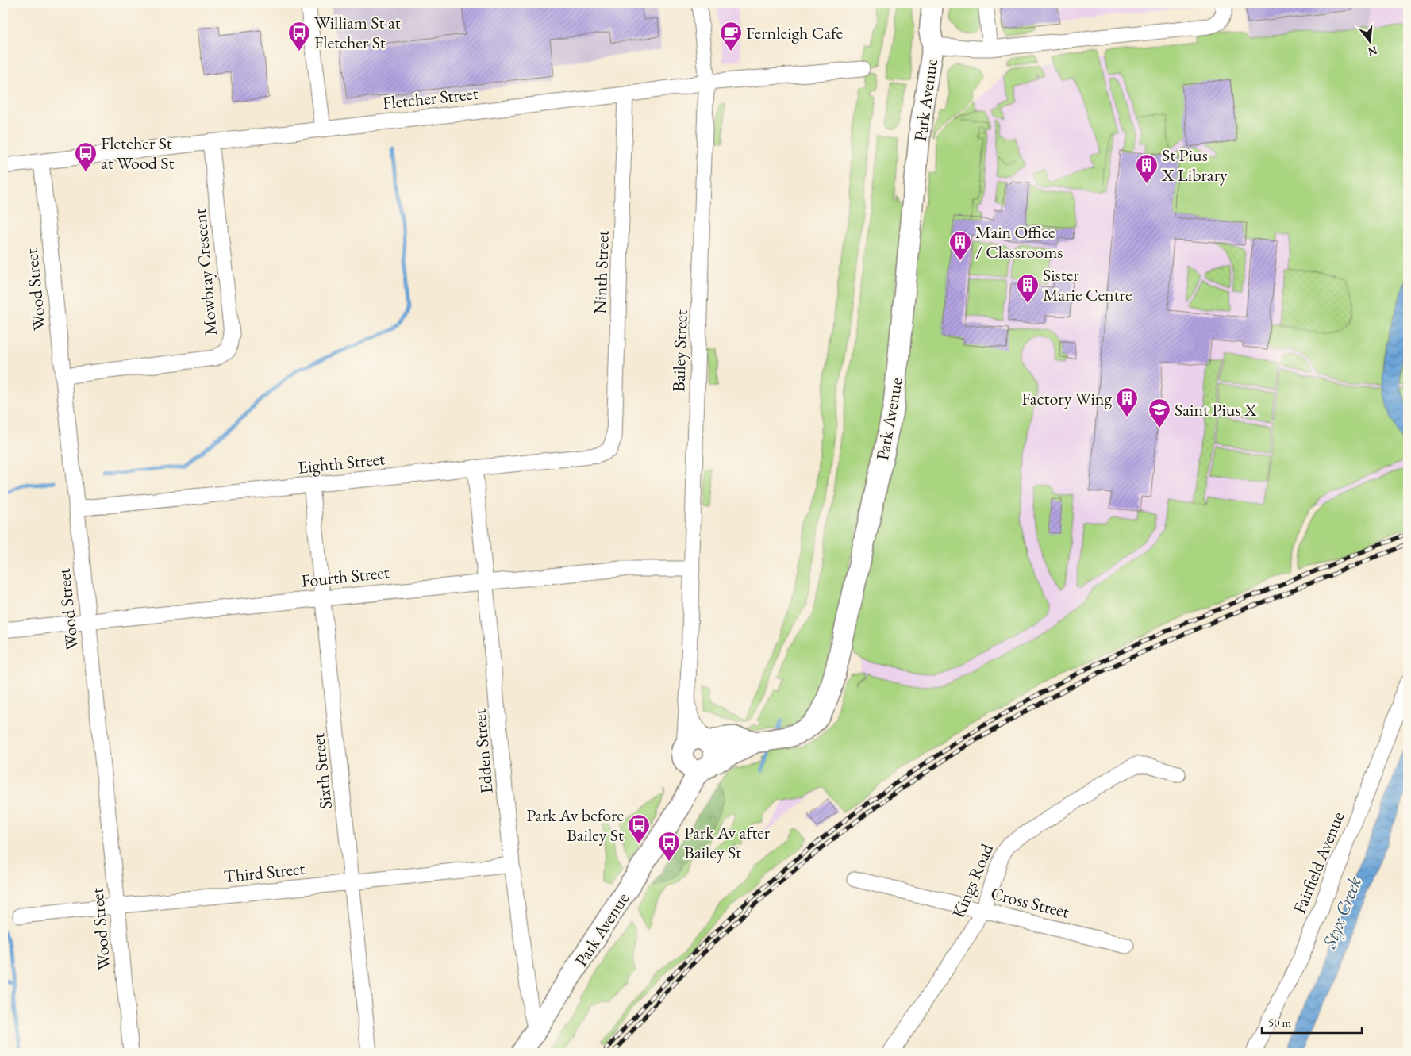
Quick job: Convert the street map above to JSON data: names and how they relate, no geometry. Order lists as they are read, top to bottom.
{
  "streets": {
    "main road": ["Park Avenue"],
    "street": [
      "Fletcher Street",
      "Mowbray Crescent",
      "Ninth Street",
      "Wood Street",
      "Bailey Street",
      "Eighth Street",
      "Fourth Street",
      "Edden Street",
      "Sixth Street",
      "Fairfield Avenue",
      "Third Street",
      "Kings Road",
      "Cross Street"
    ]
  },
  "crossings": [
    ["Fletcher Street", "Mowbray Crescent"],
    ["Fletcher Street", "Ninth Street"],
    ["Fletcher Street", "Wood Street"],
    ["Fletcher Street", "Bailey Street"],
    ["Park Avenue", "Bailey Street"],
    ["Park Avenue", "Edden Street"],
    ["Mowbray Crescent", "Wood Street"],
    ["Ninth Street", "Eighth Street"],
    ["Wood Street", "Eighth Street"],
    ["Wood Street", "Fourth Street"],
    ["Wood Street", "Third Street"],
    ["Bailey Street", "Fourth Street"],
    ["Eighth Street", "Edden Street"],
    ["Eighth Street", "Sixth Street"],
    ["Fourth Street", "Edden Street"],
    ["Fourth Street", "Sixth Street"],
    ["Edden Street", "Third Street"],
    ["Sixth Street", "Third Street"],
    ["Kings Road", "Cross Street"]
  ],
  "water": ["Styx Creek"],
  "places": {
    "bus stop": [
      "William St at Fletcher St",
      "Fletcher St at Wood St",
      "Park Av before Bailey St",
      "Park Av after Bailey St"
    ],
    "cafe": ["Fernleigh Cafe"],
    "building": [
      "St Pius X Library",
      "Main Office / Classrooms",
      "Sister Marie Centre",
      "Factory Wing"
    ],
    "school or university": ["Saint Pius X"]
  },
  "scale_bar": "50 m",
  "north": "bottom"
}
